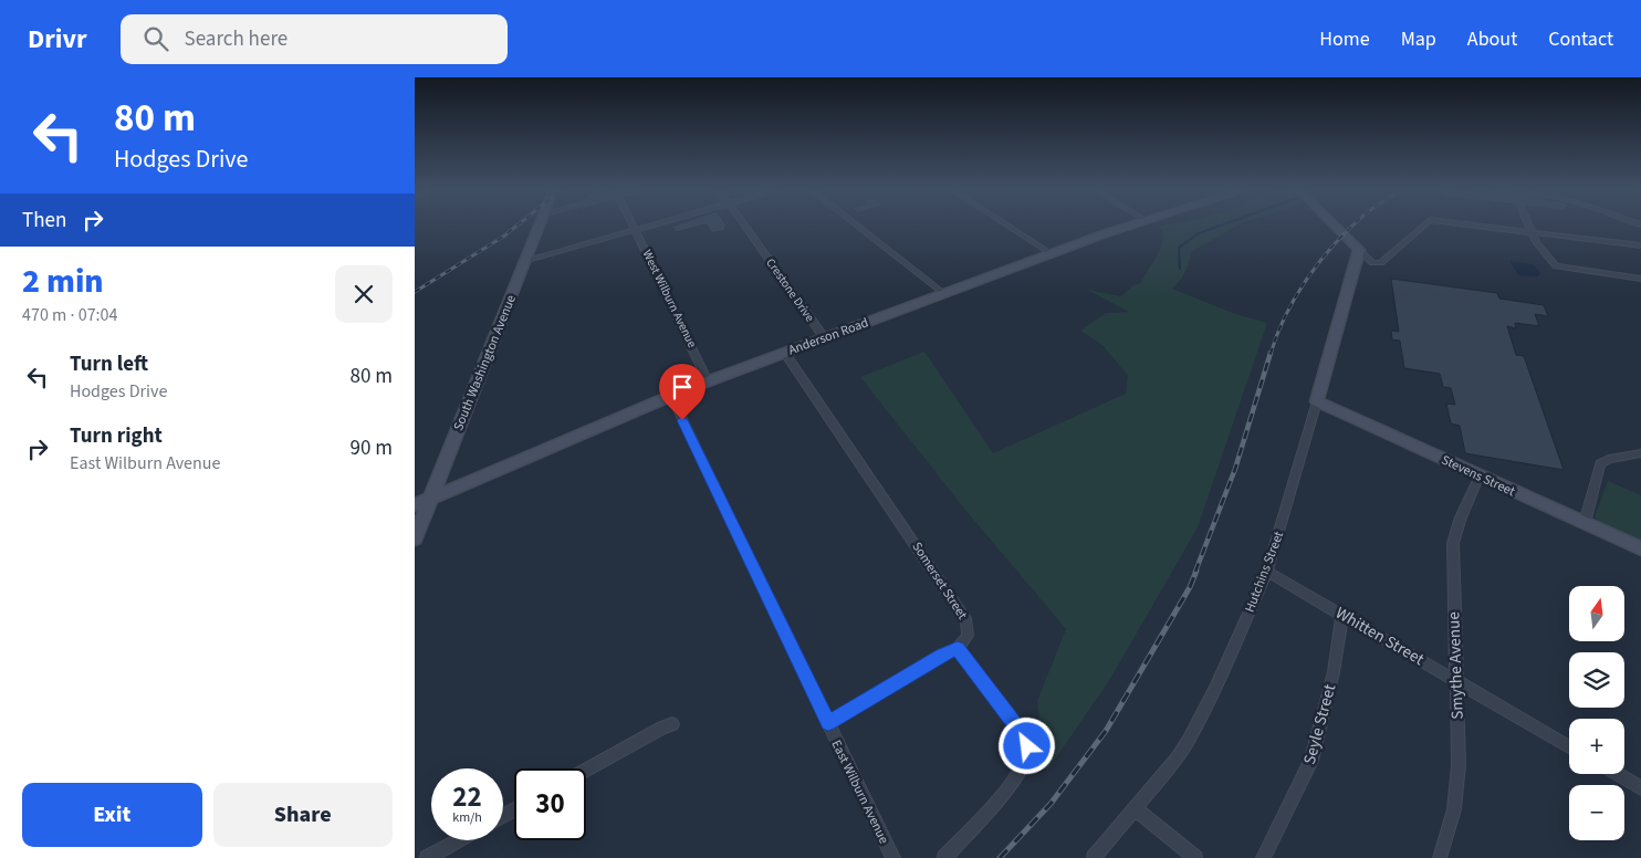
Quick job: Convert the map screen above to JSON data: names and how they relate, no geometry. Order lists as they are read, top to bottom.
{
  "streets": {
    "main road": [
      "Anderson Road",
      "South Washington Avenue",
      "Stevens Street",
      "Hutchins Street"
    ],
    "street": [
      "Crestone Drive",
      "West Wilburn Avenue",
      "Somerset Street",
      "Whitten Street",
      "Smythe Avenue",
      "Seyle Street",
      "East Wilburn Avenue"
    ]
  },
  "crossings": [
    ["Crestone Drive", "Anderson Road"],
    ["West Wilburn Avenue", "Anderson Road"],
    ["Anderson Road", "South Washington Avenue"],
    ["Anderson Road", "Somerset Street"],
    ["Anderson Road", "East Wilburn Avenue"],
    ["Stevens Street", "Hutchins Street"],
    ["Stevens Street", "Smythe Avenue"],
    ["Hutchins Street", "Whitten Street"],
    ["Whitten Street", "Smythe Avenue"],
    ["Whitten Street", "Seyle Street"]
  ],
  "north": "top",
  "page": {
    "header": "Drivr",
    "search": "Search here",
    "nav": [
      "Home",
      "Map",
      "About",
      "Contact"
    ],
    "turn": ["80 m", "Hodges Drive"],
    "then": "Then",
    "heading": ["2 min", "470 m · 07:04"],
    "list": [
      {
        "name": "Turn left",
        "note": "Hodges Drive",
        "value": "80 m"
      },
      {
        "name": "Turn right",
        "note": "East Wilburn Avenue",
        "value": "90 m"
      }
    ],
    "map_buttons": ["+", "−"],
    "speed": "22 km/h",
    "limit": "30",
    "buttons": ["Exit", "Share"]
  }
}
